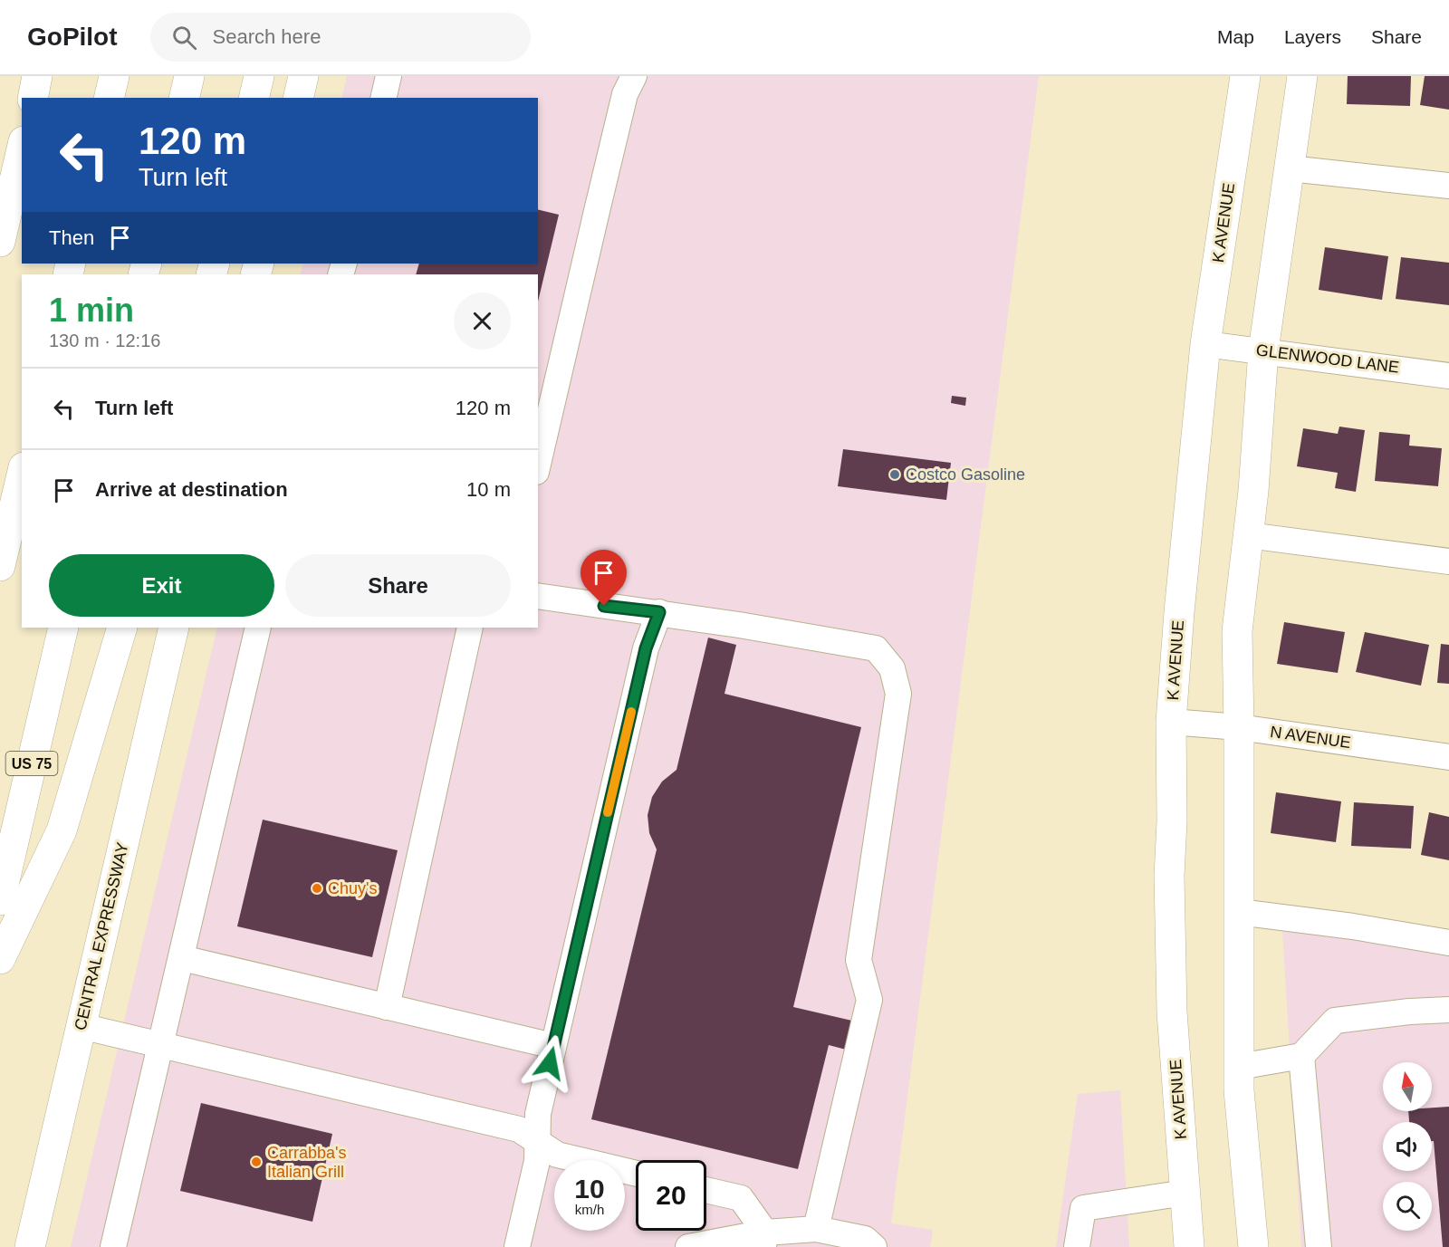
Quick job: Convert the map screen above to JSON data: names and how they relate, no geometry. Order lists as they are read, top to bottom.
{
  "streets": {
    "main road": ["K AVENUE", "US 75", "CENTRAL EXPRESSWAY"],
    "street": ["GLENWOOD LANE", "N AVENUE"]
  },
  "crossings": [
    ["K AVENUE", "GLENWOOD LANE"],
    ["K AVENUE", "N AVENUE"]
  ],
  "places": ["Costco Gasoline", "Chuy's", "Carrabba's Italian Grill"],
  "north": "top",
  "page": {
    "header": "GoPilot",
    "search": "Search here",
    "nav": ["Map", "Layers", "Share"],
    "turn": ["120 m", "Turn left"],
    "then": "Then",
    "heading": ["1 min", "130 m · 12:16"],
    "list": [
      {
        "name": "Turn left",
        "value": "120 m"
      },
      {
        "name": "Arrive at destination",
        "value": "10 m"
      }
    ],
    "buttons": ["Exit", "Share"],
    "speed": "10 km/h",
    "limit": "20"
  }
}
